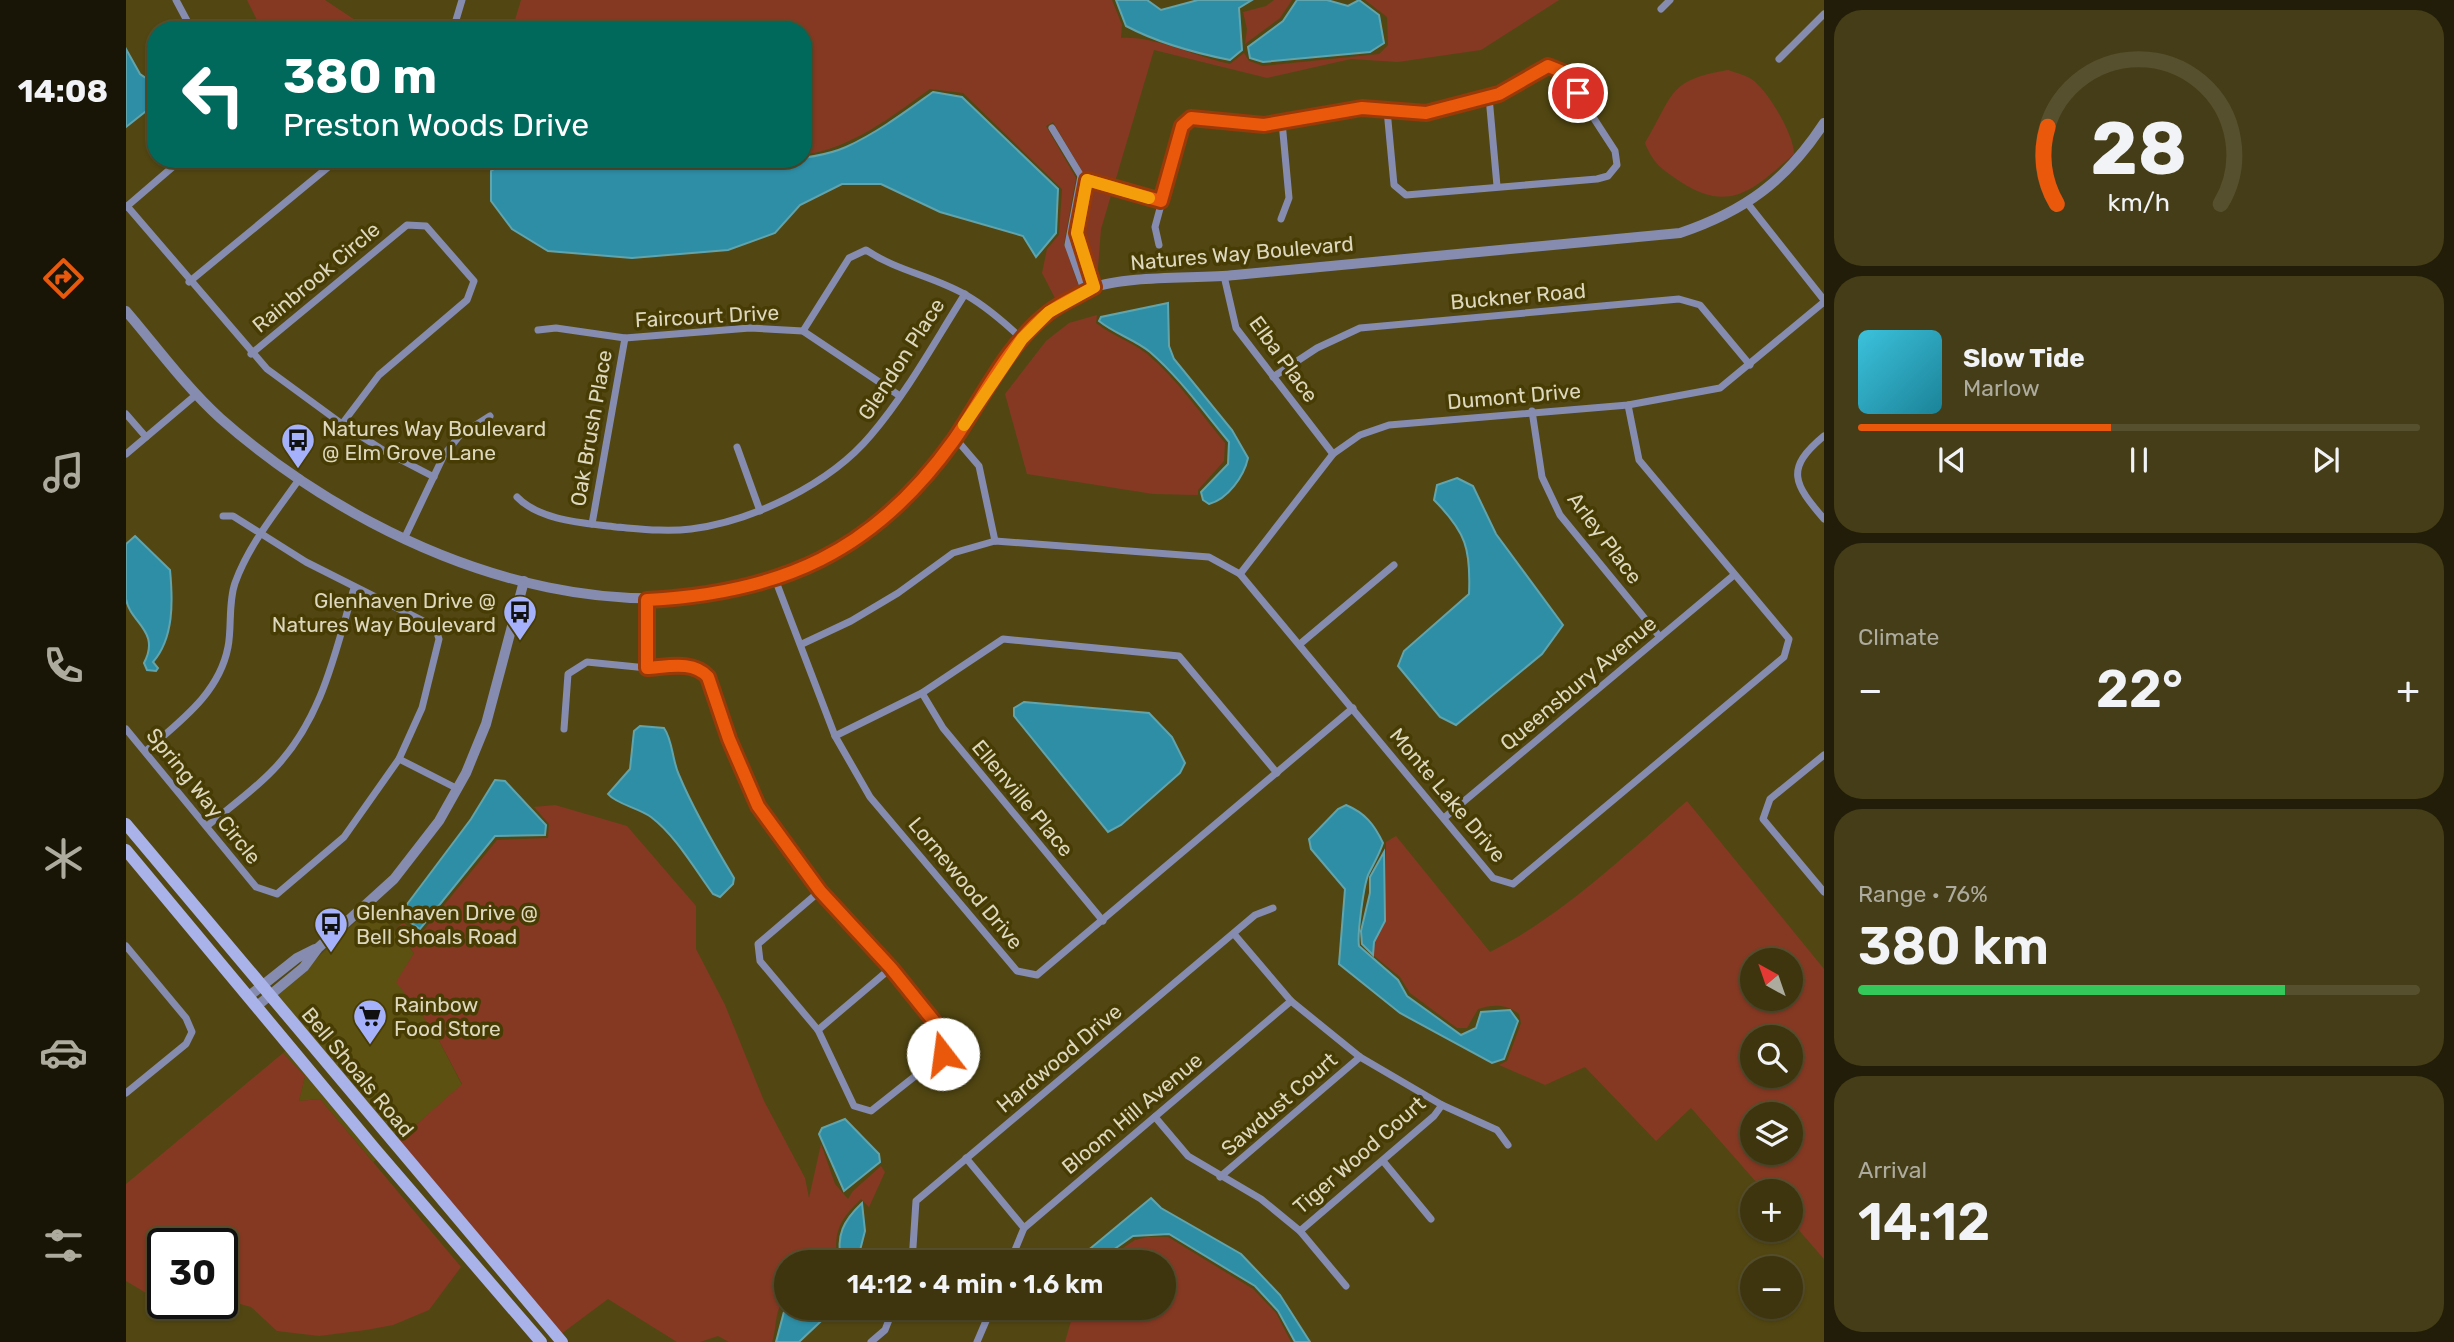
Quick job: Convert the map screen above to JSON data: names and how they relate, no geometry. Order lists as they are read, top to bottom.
{
  "streets": {
    "main road": ["Bell Shoals Road"],
    "street": [
      "Natures Way Boulevard",
      "Rainbrook Circle",
      "Buckner Road",
      "Faircourt Drive",
      "Glendon Place",
      "Elba Place",
      "Dumont Drive",
      "Oak Brush Place",
      "Arley Place",
      "Queensbury Avenue",
      "Monte Lake Drive",
      "Spring Way Circle",
      "Ellenville Place",
      "Lornewood Drive",
      "Hardwood Drive",
      "Sawdust Court",
      "Bloom Hill Avenue",
      "Tiger Wood Court"
    ]
  },
  "crossings": [
    ["Natures Way Boulevard", "Elba Place"],
    ["Natures Way Boulevard", "Lornewood Drive"],
    ["Buckner Road", "Elba Place"],
    ["Buckner Road", "Dumont Drive"],
    ["Faircourt Drive", "Glendon Place"],
    ["Faircourt Drive", "Oak Brush Place"],
    ["Glendon Place", "Oak Brush Place"],
    ["Elba Place", "Dumont Drive"],
    ["Dumont Drive", "Arley Place"],
    ["Dumont Drive", "Monte Lake Drive"],
    ["Arley Place", "Queensbury Avenue"],
    ["Queensbury Avenue", "Monte Lake Drive"],
    ["Monte Lake Drive", "Lornewood Drive"],
    ["Ellenville Place", "Lornewood Drive"]
  ],
  "places": {
    "bus stop": ["Natures Way Boulevard @ Elm Grove Lane", "Glenhaven Drive @ Natures Way Boulevard", "Glenhaven Drive @ Bell Shoals Road"],
    "supermarket": ["Rainbow Food Store"]
  },
  "north": "top left",
  "page": {
    "tabs": "14:08",
    "turn": ["380 m", "Preston Woods Drive"],
    "song": ["Slow Tide", "Marlow"],
    "tile": [
      "Climate",
      ["Range · 76%", "380 km"],
      ["Arrival", "14:12"]
    ],
    "heat": ["−", "22°", "+"],
    "map_buttons": ["+", "−"],
    "limit": "30",
    "trip": "14:12 · 4 min · 1.6 km",
    "gauge": ["28", "km/h"]
  }
}
